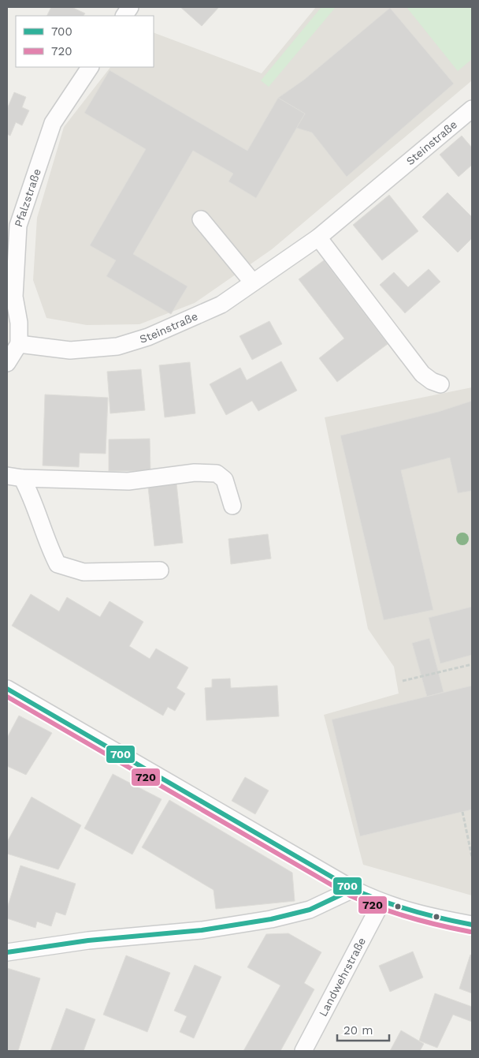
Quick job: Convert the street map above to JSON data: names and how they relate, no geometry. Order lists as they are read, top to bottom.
{
  "streets": {
    "street": ["Steinstraße", "Pfalzstraße", "Landwehrstraße"]
  },
  "crossings": [
    ["Steinstraße", "Pfalzstraße"]
  ],
  "lines": ["transit line 700", "transit line 720"],
  "legend": ["700", "720"],
  "scale_bar": "20 m"
}
